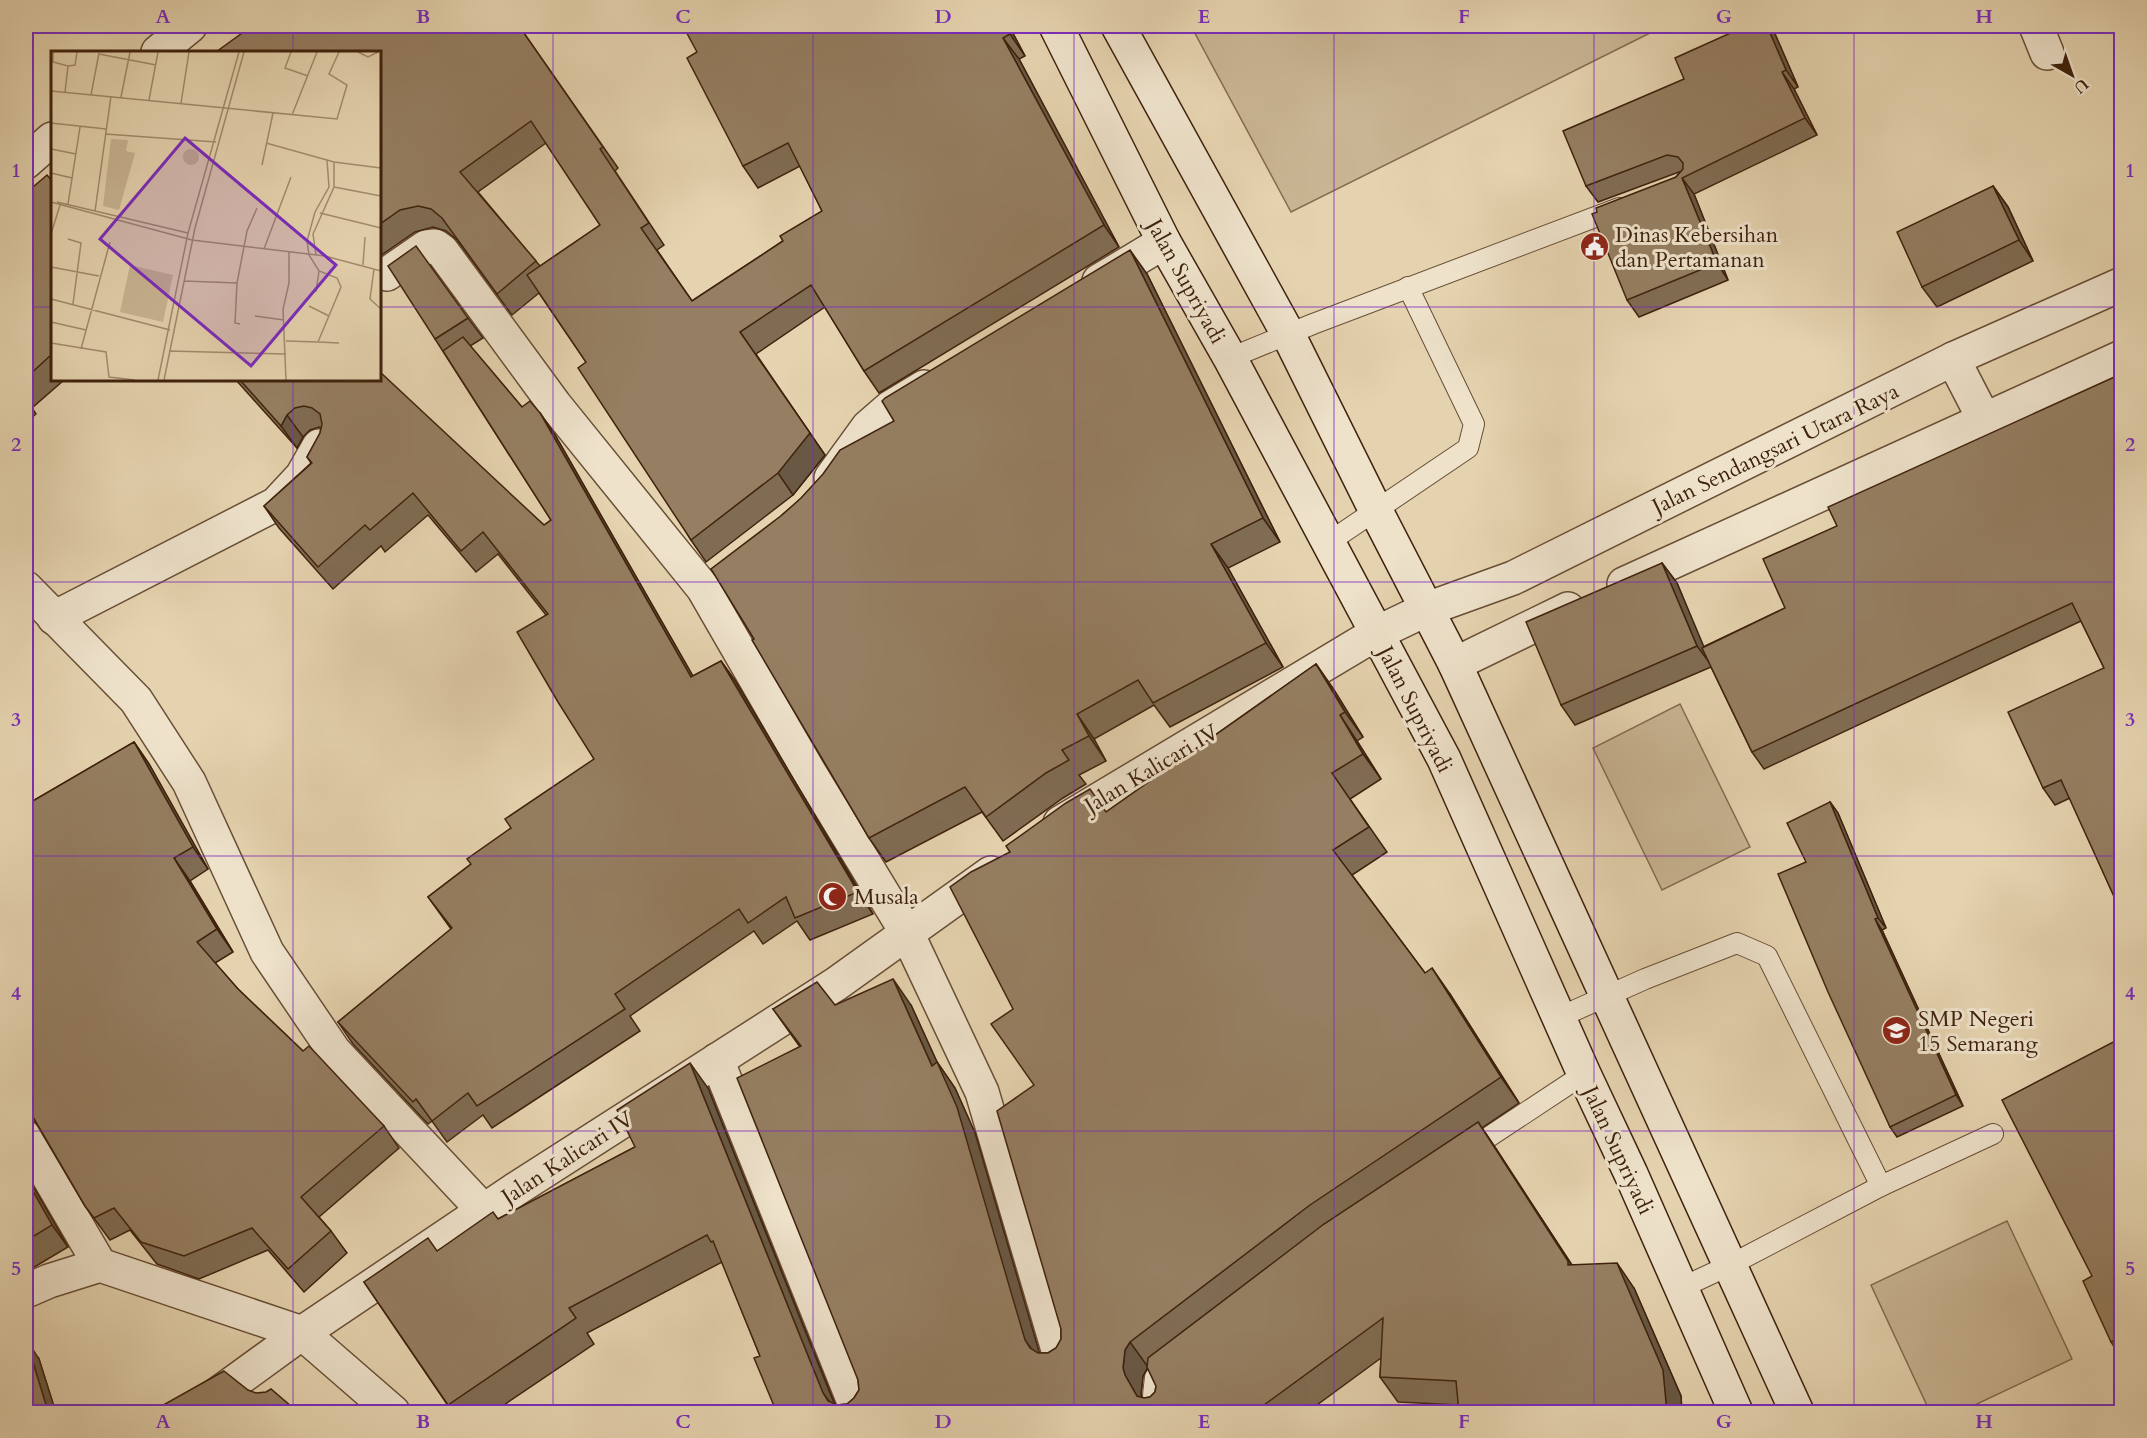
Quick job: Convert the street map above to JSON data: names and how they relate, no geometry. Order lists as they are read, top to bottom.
{
  "streets": {
    "street": ["Jalan Supriyadi", "Jalan Sendangsari Utara Raya", "Jalan Kalicari IV"]
  },
  "crossings": [
    ["Jalan Supriyadi", "Jalan Sendangsari Utara Raya"],
    ["Jalan Supriyadi", "Jalan Kalicari IV"],
    ["Jalan Sendangsari Utara Raya", "Jalan Kalicari IV"]
  ],
  "places": {
    "public building": ["Dinas Kebersihan dan Pertamanan"],
    "mosque": ["Musala"],
    "school or university": ["SMP Negeri 15 Semarang"]
  },
  "north": "bottom right",
  "grid": {
    "columns": [
      "A",
      "B",
      "C",
      "D",
      "E",
      "F",
      "G",
      "H"
    ],
    "rows": [
      "1",
      "2",
      "3",
      "4",
      "5"
    ]
  }
}
